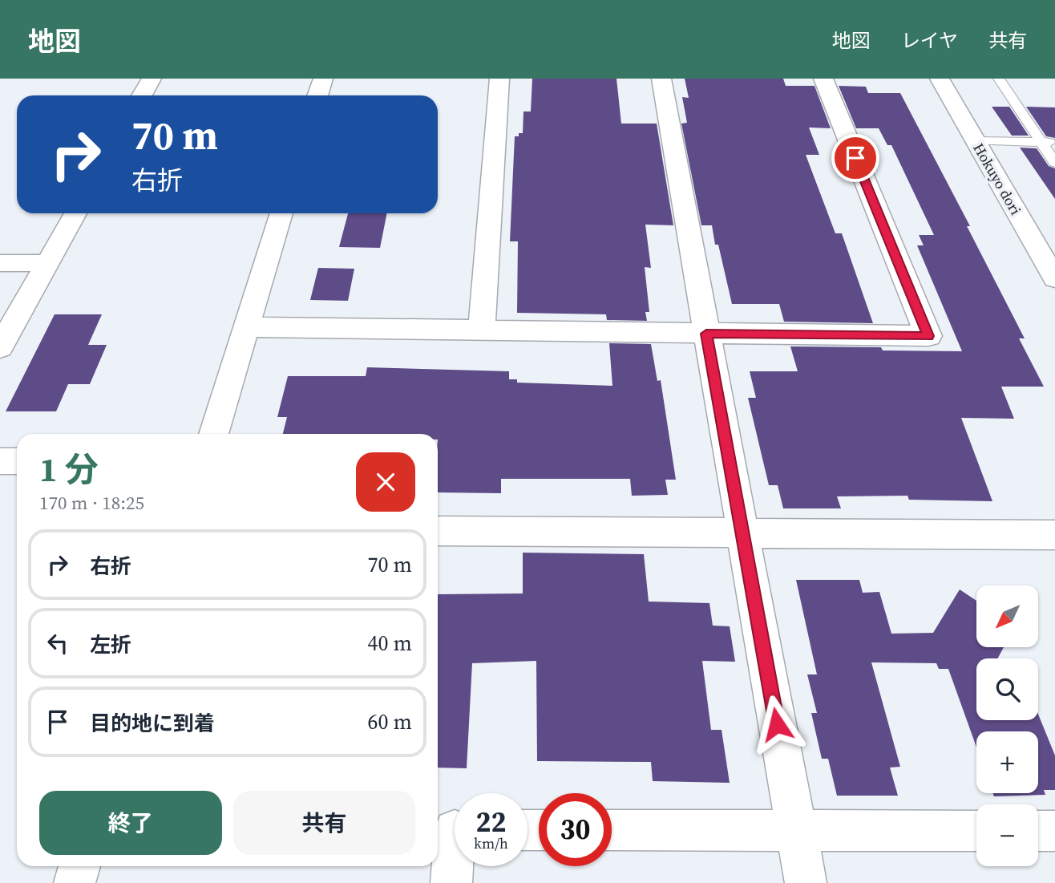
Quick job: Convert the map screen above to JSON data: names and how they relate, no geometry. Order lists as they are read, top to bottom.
{
  "streets": {
    "street": ["Hokuyo dori"]
  },
  "north": "bottom left",
  "page": {
    "header": "地図",
    "nav": ["地図", "レイヤ", "共有"],
    "turn": ["70 m", "右折"],
    "heading": ["1 分", "170 m · 18:25"],
    "list": [
      {
        "name": "右折",
        "value": "70 m"
      },
      {
        "name": "左折",
        "value": "40 m"
      },
      {
        "name": "目的地に到着",
        "value": "60 m"
      }
    ],
    "map_buttons": ["+", "−"],
    "buttons": ["終了", "共有"],
    "speed": "22 km/h",
    "limit": "30"
  }
}
